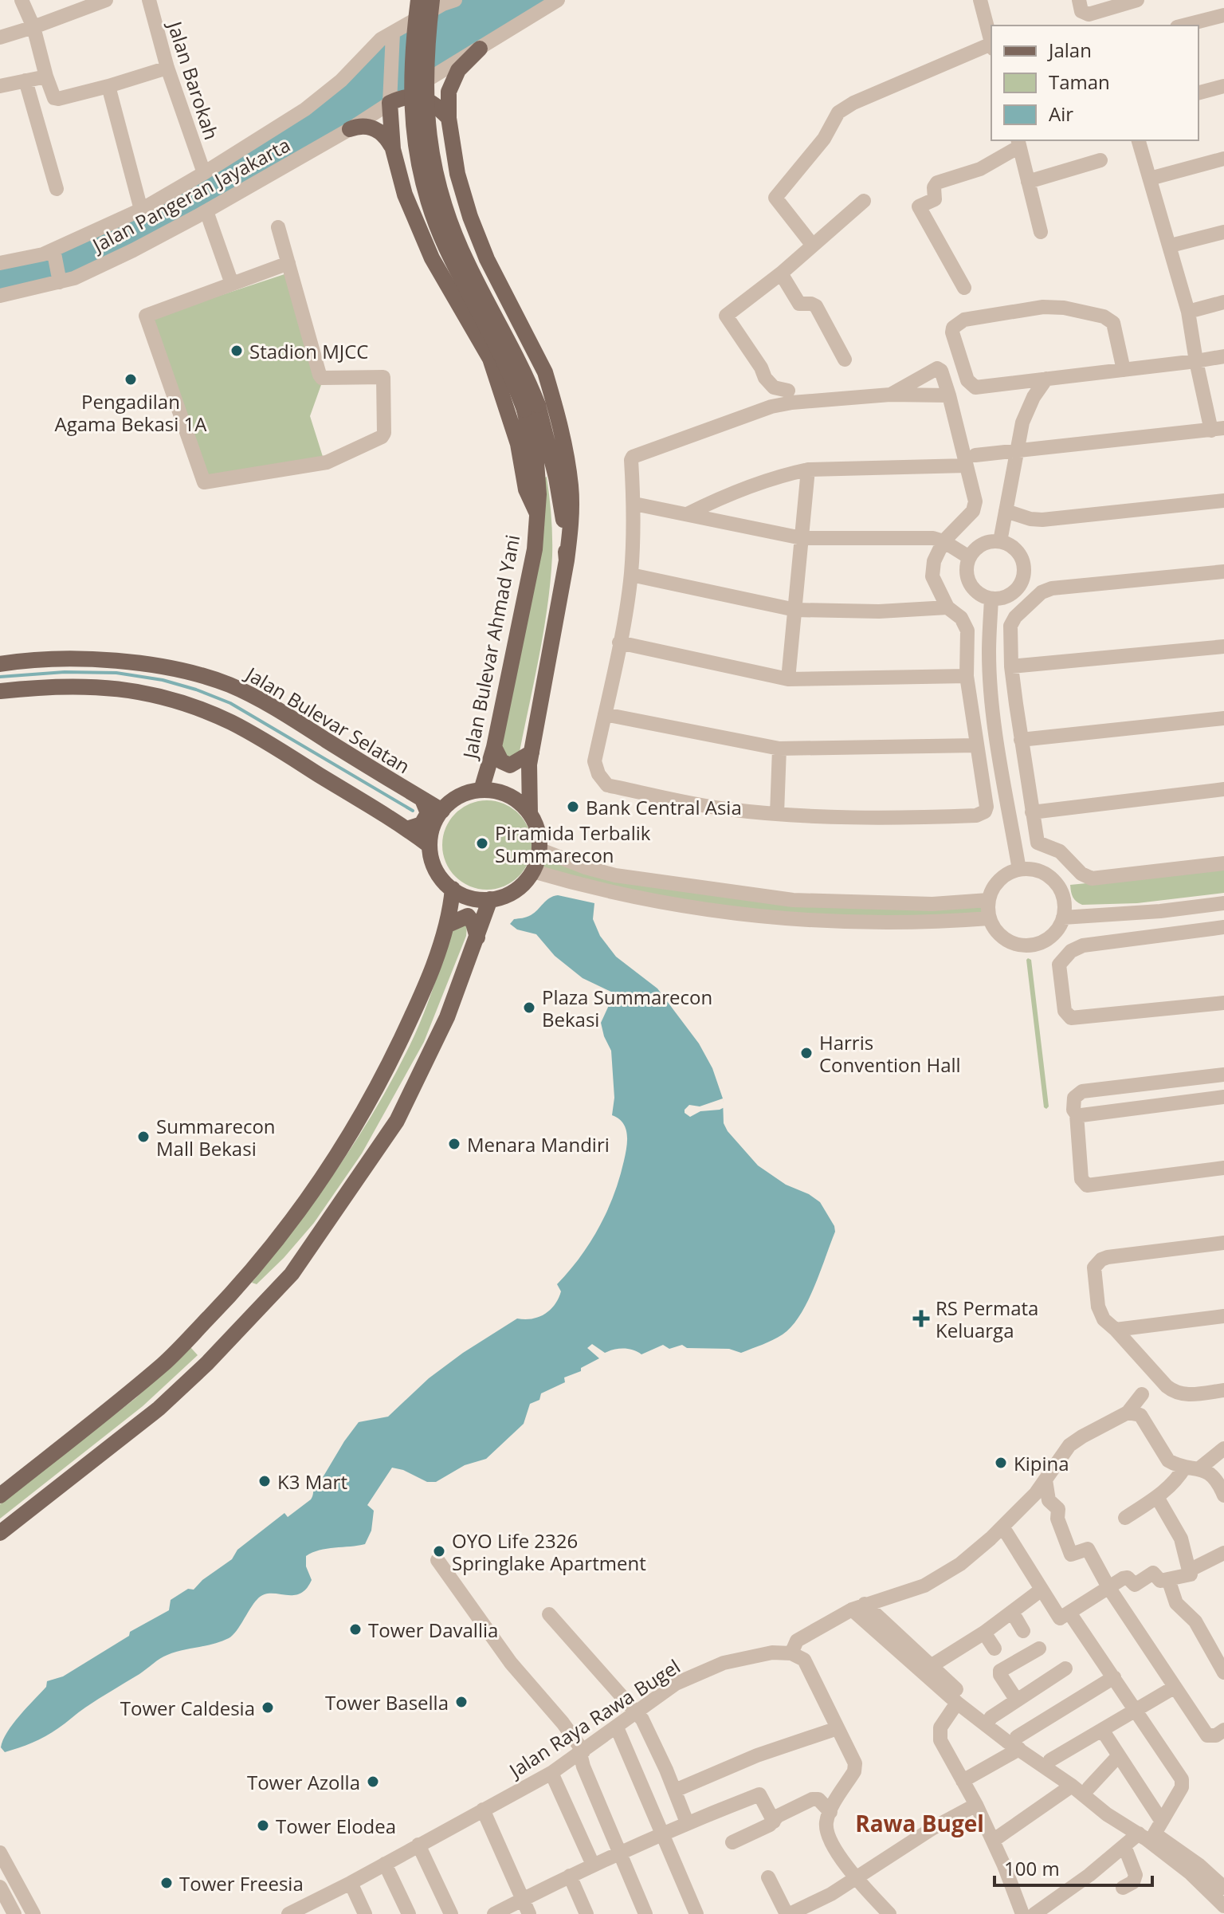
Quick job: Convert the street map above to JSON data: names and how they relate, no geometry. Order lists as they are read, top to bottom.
{
  "streets": {
    "main road": ["Jalan Bulevar Ahmad Yani", "Jalan Bulevar Selatan"],
    "street": ["Jalan Barokah", "Jalan Pangeran Jayakarta", "Jalan Raya Rawa Bugel"]
  },
  "crossings": [
    ["Jalan Bulevar Ahmad Yani", "Jalan Bulevar Selatan"]
  ],
  "districts": ["Rawa Bugel"],
  "places": {
    "other": [
      "Stadion MJCC",
      "Pengadilan Agama Bekasi 1A",
      "Bank Central Asia",
      "Piramida Terbalik Summarecon",
      "Plaza Summarecon Bekasi",
      "Harris Convention Hall",
      "Summarecon Mall Bekasi",
      "Menara Mandiri",
      "Kipina",
      "K3 Mart",
      "OYO Life 2326 Springlake Apartment",
      "Tower Davallia",
      "Tower Basella",
      "Tower Caldesia",
      "Tower Azolla",
      "Tower Elodea",
      "Tower Freesia"
    ],
    "health": ["RS Permata Keluarga"]
  },
  "legend": ["Jalan", "Taman", "Air"],
  "scale_bar": "100 m"
}
